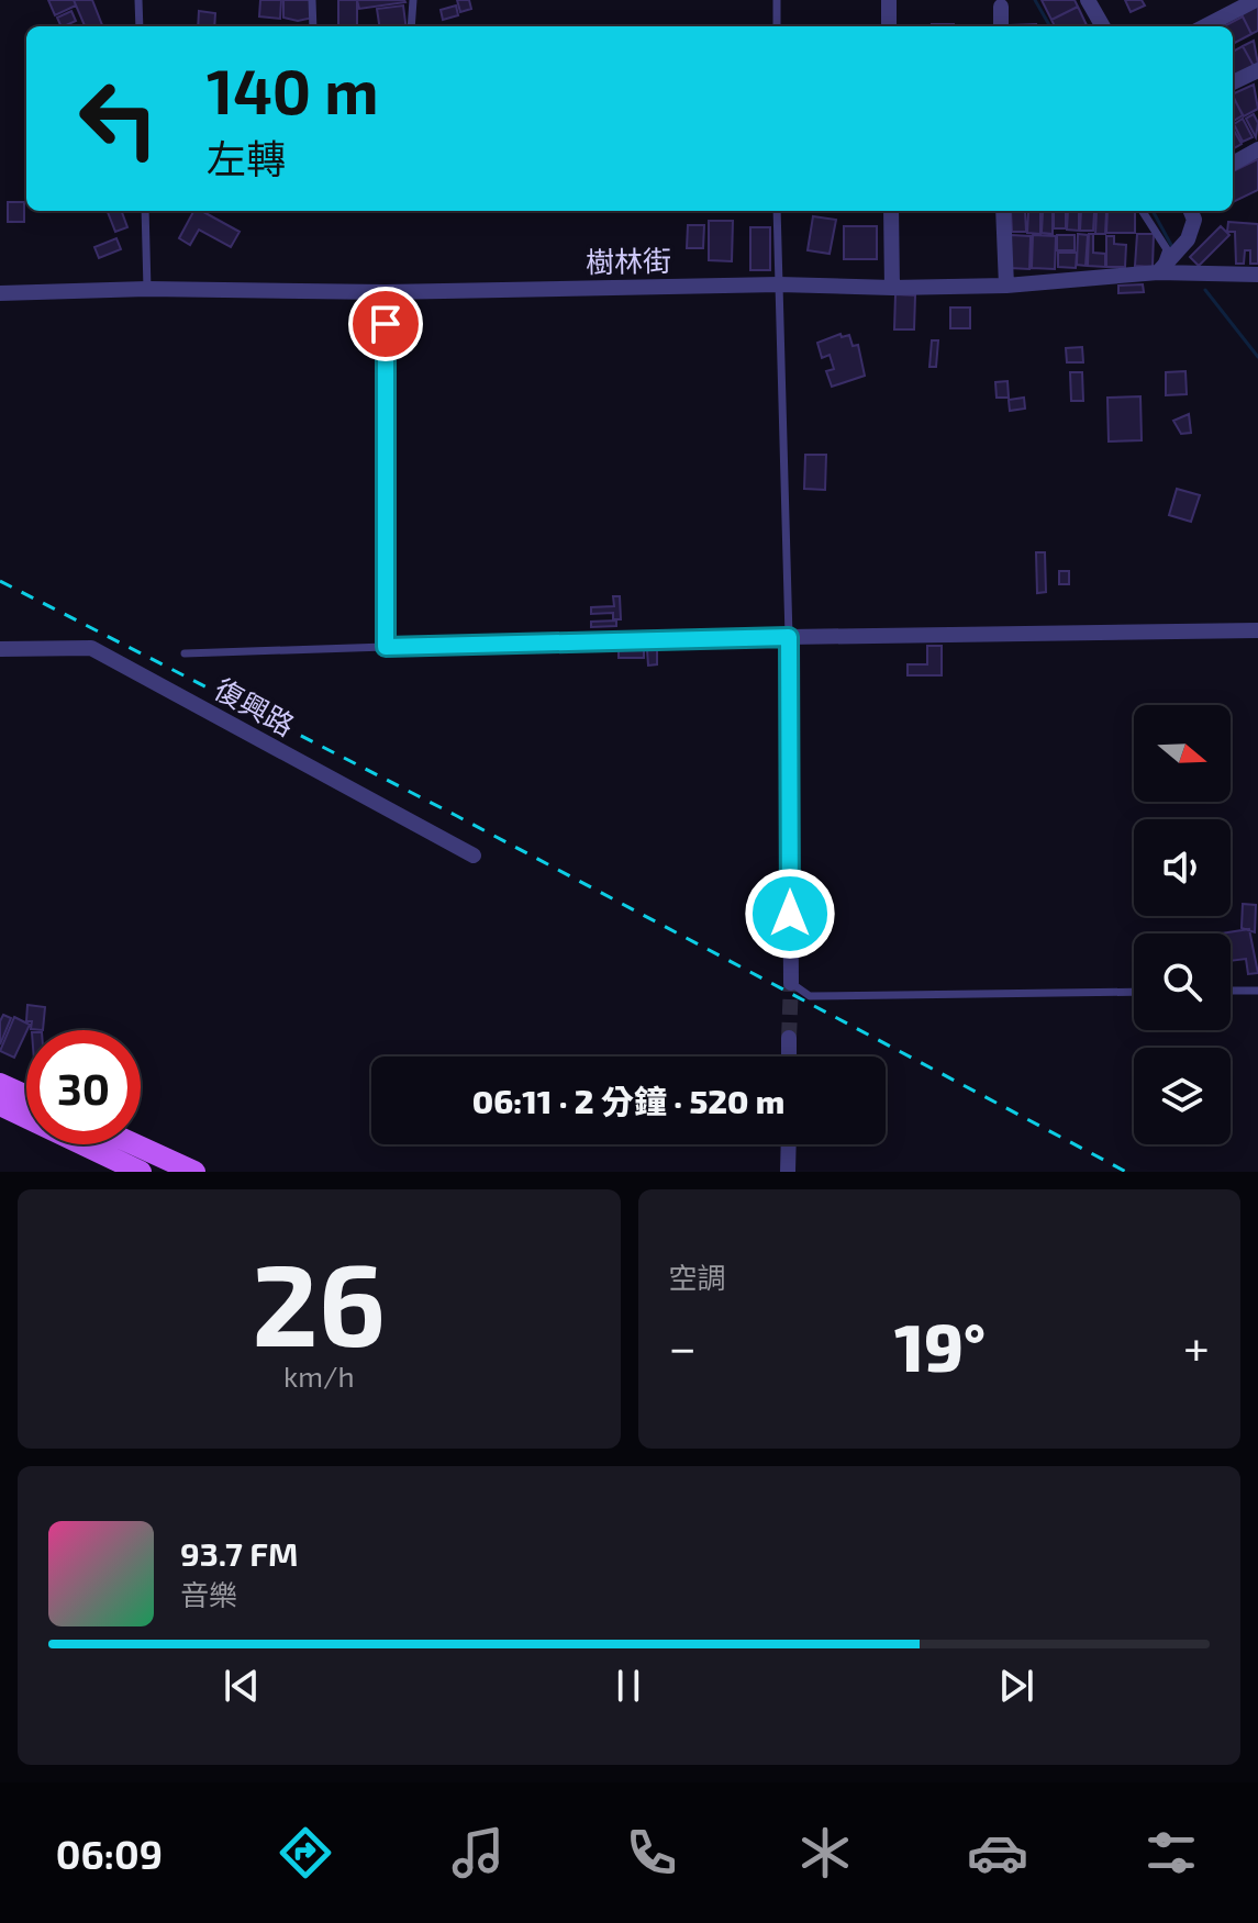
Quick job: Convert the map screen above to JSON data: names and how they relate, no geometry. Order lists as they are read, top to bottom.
{
  "streets": {
    "street": ["樹林街", "復興路"]
  },
  "north": "right",
  "page": {
    "turn": ["140 m", "左轉"],
    "limit": "30",
    "trip": "06:11 · 2 分鐘 · 520 m",
    "tile": [
      ["26", "km/h"],
      "空調"
    ],
    "heat": ["−", "19°", "+"],
    "song": ["93.7 FM", "音樂"],
    "tabs": "06:09"
  }
}
